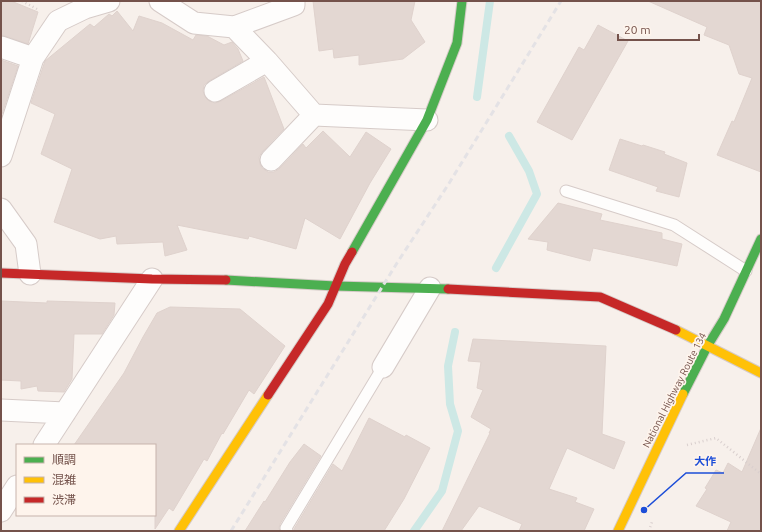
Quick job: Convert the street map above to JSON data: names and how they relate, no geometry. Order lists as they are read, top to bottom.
{
  "streets": {
    "main road": ["National Highway Route 134"]
  },
  "places": ["大作"],
  "legend": ["順調", "混雑", "渋滞"],
  "scale_bar": "20 m"
}
